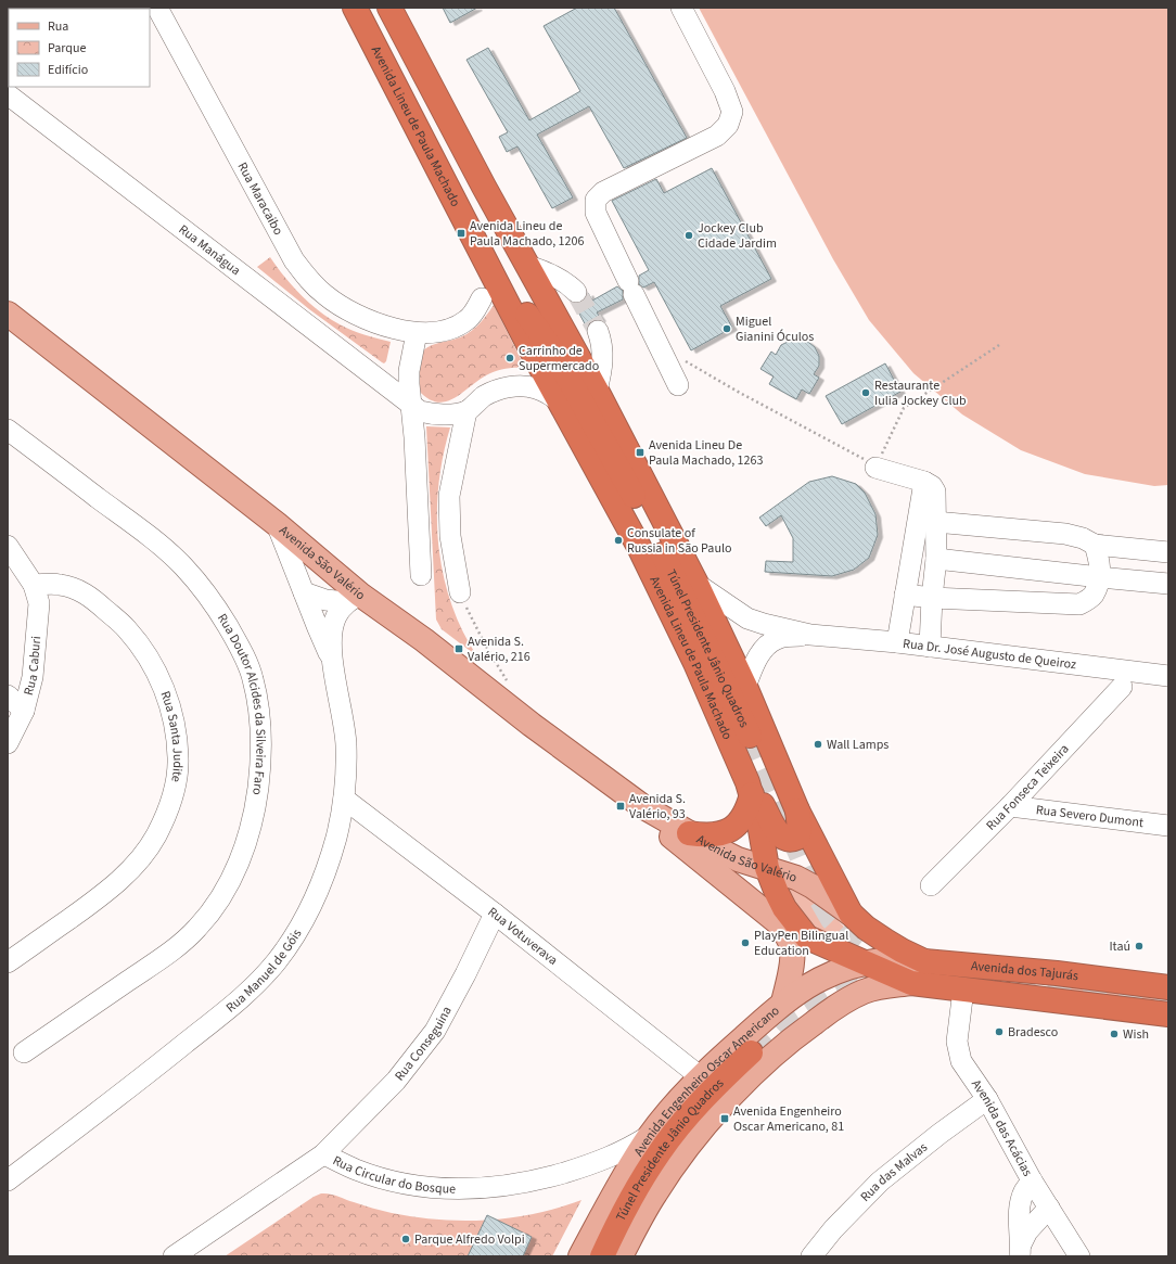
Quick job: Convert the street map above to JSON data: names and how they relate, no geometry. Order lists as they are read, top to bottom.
{
  "streets": {
    "highway": ["Avenida Lineu de Paula Machado", "Túnel Presidente Jânio Quadros", "Avenida dos Tajurás"],
    "main road": ["Avenida São Valério", "Avenida Engenheiro Oscar Americano"],
    "street": [
      "Rua Maracaibo",
      "Rua Manágua",
      "Rua Dr. José Augusto de Queiroz",
      "Rua Caburi",
      "Rua Doutor Alcides da Silveira Faro",
      "Rua Santa Judite",
      "Rua Fonseca Teixeira",
      "Rua Severo Dumont",
      "Rua Votuverava",
      "Rua Manuel de Góis",
      "Rua Conseguina",
      "Avenida das Acácias",
      "Rua das Malvas",
      "Rua Circular do Bosque"
    ]
  },
  "crossings": [
    ["Avenida Lineu de Paula Machado", "Avenida São Valério"],
    ["Avenida Lineu de Paula Machado", "Túnel Presidente Jânio Quadros"],
    ["Avenida Lineu de Paula Machado", "Avenida dos Tajurás"],
    ["Avenida Lineu de Paula Machado", "Avenida Engenheiro Oscar Americano"],
    ["Avenida São Valério", "Rua Manuel de Góis"],
    ["Rua Caburi", "Rua Santa Judite"],
    ["Rua Fonseca Teixeira", "Rua Severo Dumont"],
    ["Rua Votuverava", "Rua Manuel de Góis"],
    ["Rua Votuverava", "Rua Conseguina"],
    ["Rua Votuverava", "Avenida Engenheiro Oscar Americano"],
    ["Avenida dos Tajurás", "Avenida Engenheiro Oscar Americano"],
    ["Avenida dos Tajurás", "Avenida das Acácias"],
    ["Rua Conseguina", "Rua Circular do Bosque"],
    ["Avenida Engenheiro Oscar Americano", "Rua Circular do Bosque"],
    ["Avenida das Acácias", "Rua das Malvas"]
  ],
  "places": {
    "transit": [
      "Avenida Lineu de Paula Machado, 1206",
      "Avenida Lineu De Paula Machado, 1263",
      "Avenida S. Valério, 216",
      "Avenida S. Valério, 93",
      "Avenida Engenheiro Oscar Americano, 81"
    ],
    "other": [
      "Jockey Club Cidade Jardim",
      "Miguel Gianini Óculos",
      "Carrinho de Supermercado",
      "Restaurante Iulia Jockey Club",
      "Consulate of Russia in São Paulo",
      "Wall Lamps",
      "PlayPen Bilingual Education",
      "Itaú",
      "Bradesco",
      "Wish",
      "Parque Alfredo Volpi"
    ]
  },
  "legend": ["Rua", "Parque", "Edifício"]
}
